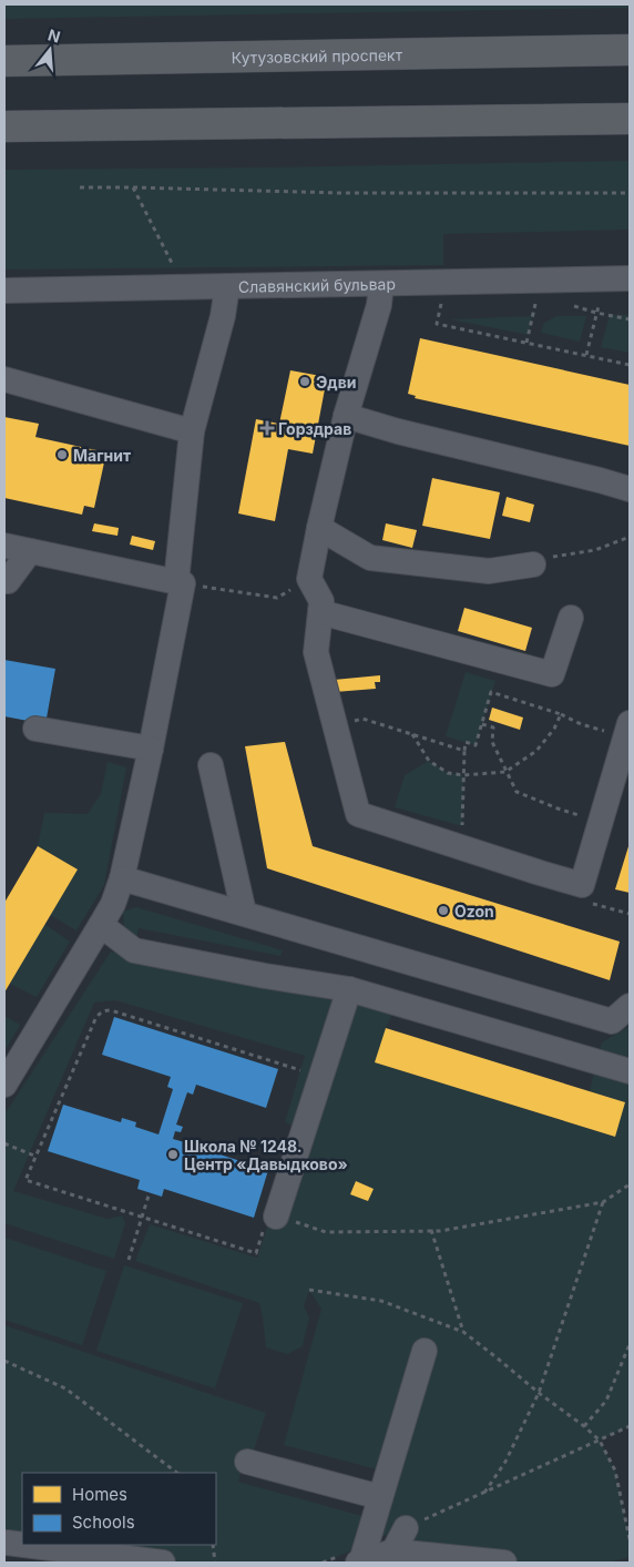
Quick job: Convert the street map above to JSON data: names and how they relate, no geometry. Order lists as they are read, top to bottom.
{
  "streets": {
    "main road": ["Кутузовский проспект"],
    "street": ["Славянский бульвар"]
  },
  "places": {
    "other": [
      "Эдви",
      "Магнит",
      "Ozon",
      "Школа № 1248. Центр «Давыдково»"
    ],
    "health": ["Горздрав"]
  },
  "legend": ["Homes", "Schools"],
  "north": "top"
}
